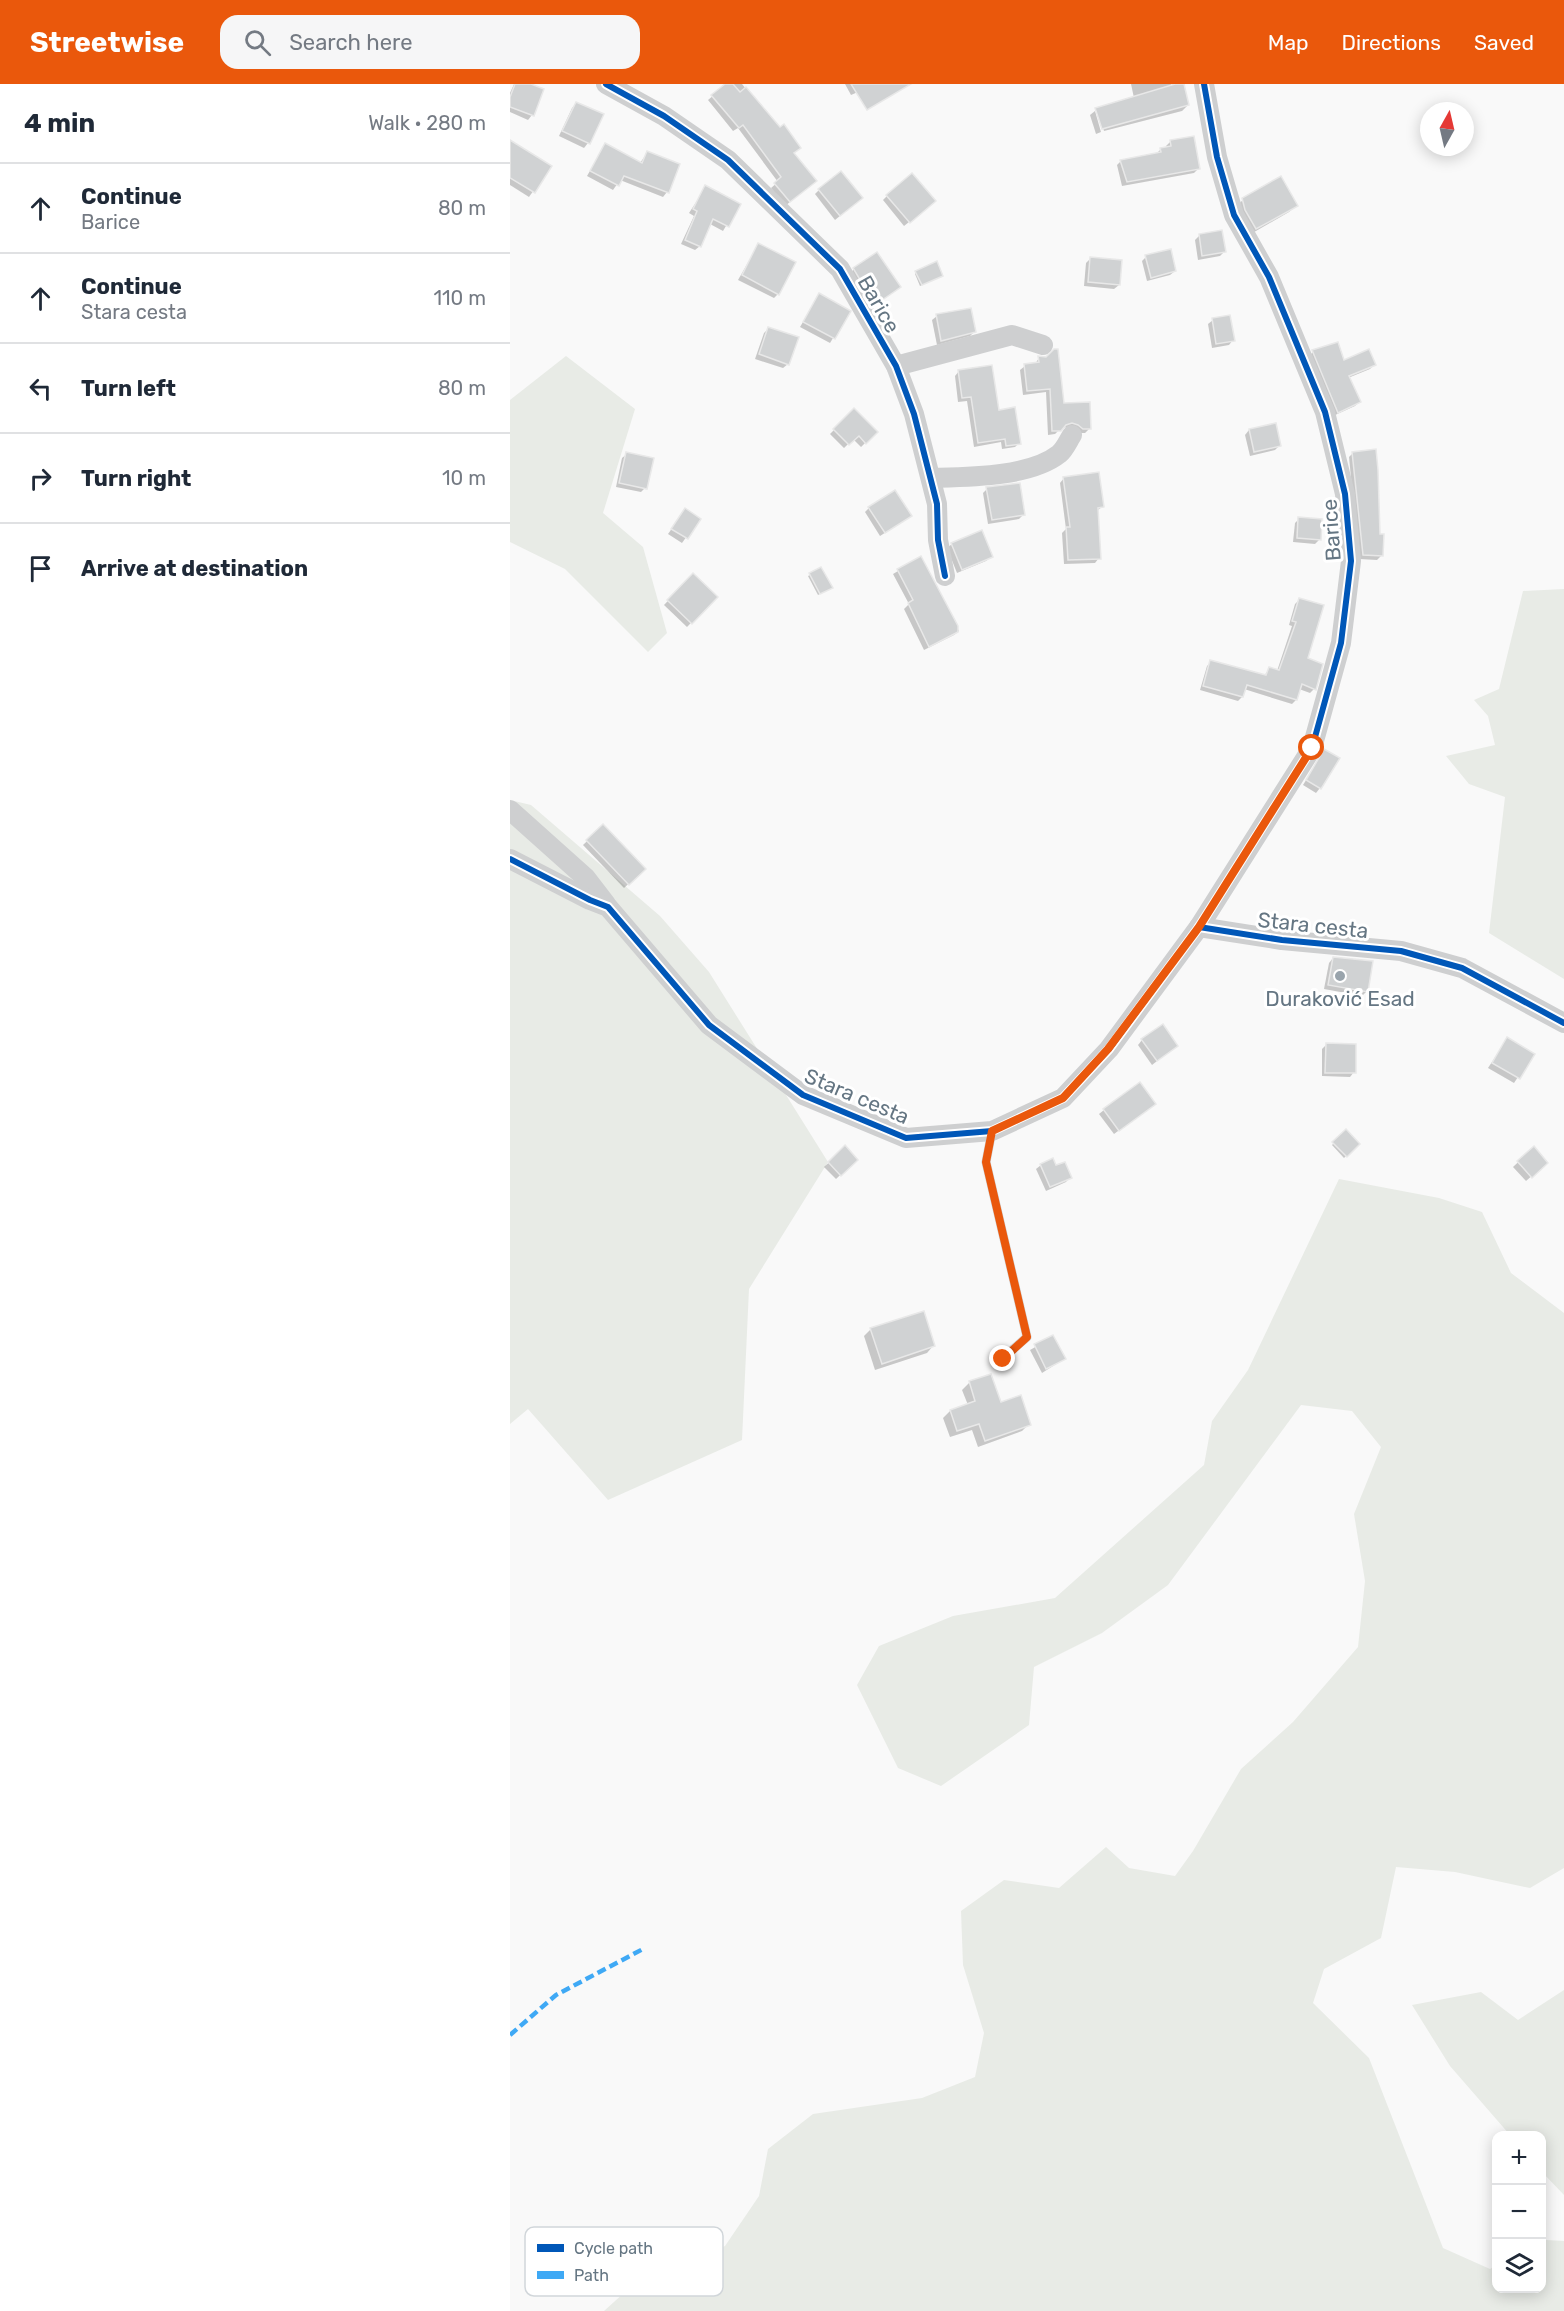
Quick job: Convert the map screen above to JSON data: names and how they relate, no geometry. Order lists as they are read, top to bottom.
{
  "streets": {
    "street": ["Barice", "Stara cesta"]
  },
  "crossings": [
    ["Barice", "Stara cesta"]
  ],
  "places": ["Duraković Esad"],
  "legend": ["Cycle path", "Path"],
  "north": "top",
  "page": {
    "header": "Streetwise",
    "search": "Search here",
    "nav": ["Map", "Directions", "Saved"],
    "heading": ["4 min", "Walk · 280 m"],
    "list": [
      ["Continue", "Barice", "80 m"],
      ["Continue", "Stara cesta", "110 m"],
      ["Turn left", "80 m"],
      ["Turn right", "10 m"],
      "Arrive at destination"
    ],
    "map_buttons": ["+", "−"]
  }
}
